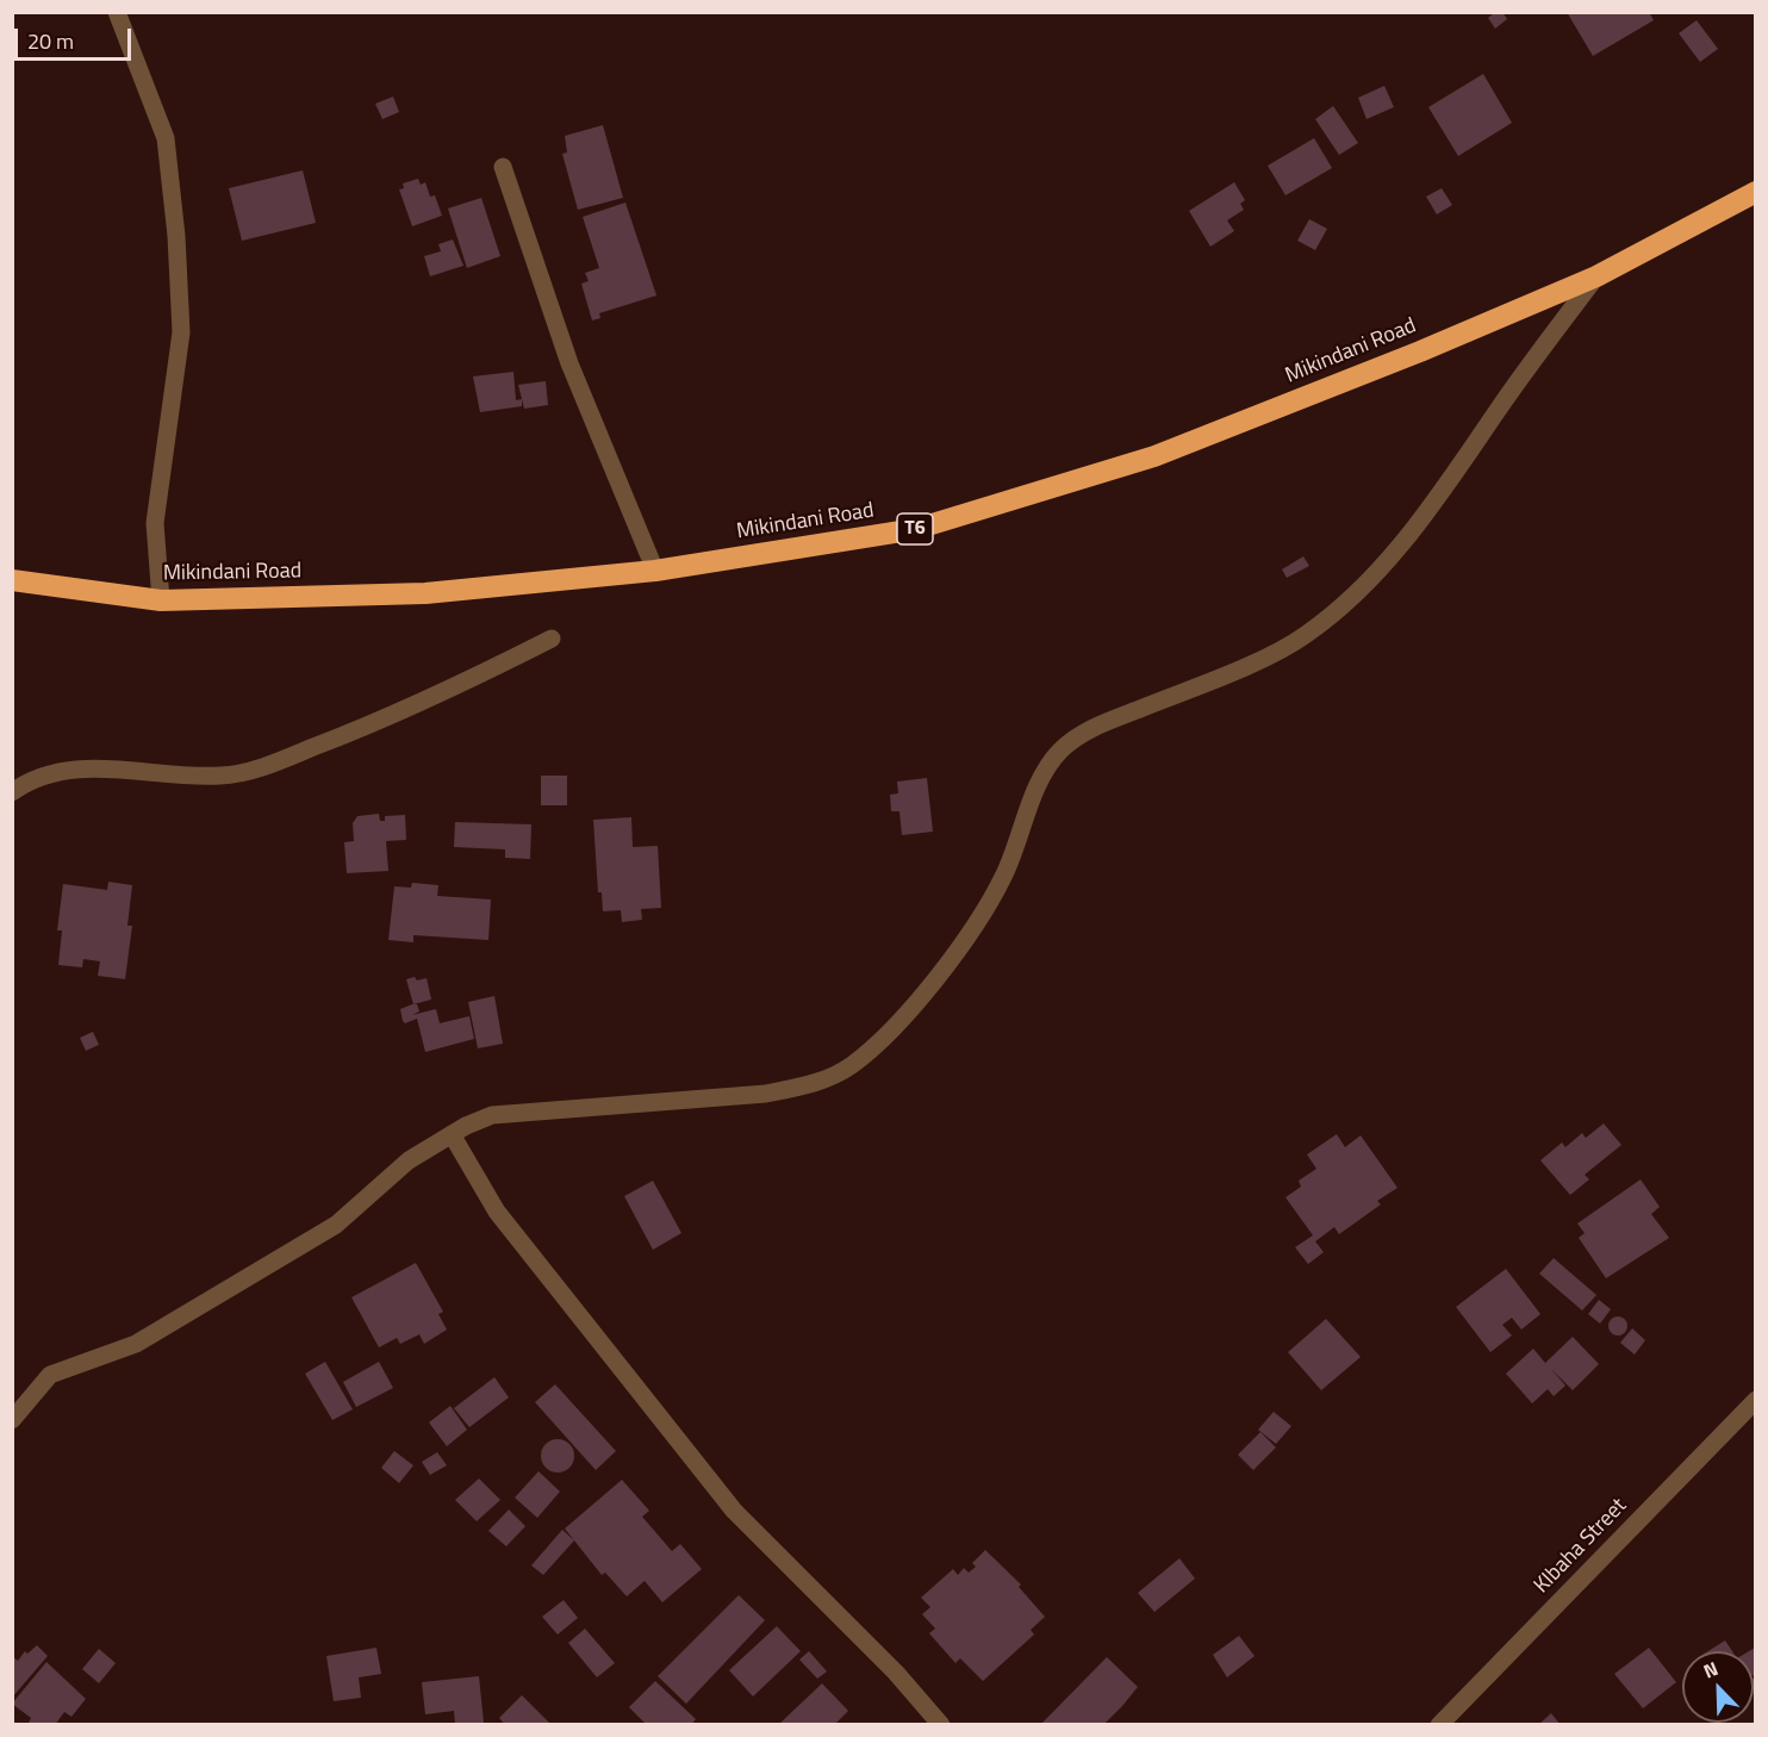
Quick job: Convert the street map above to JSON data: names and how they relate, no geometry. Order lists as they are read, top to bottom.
{
  "streets": {
    "highway": ["Mikindani Road", "T6"],
    "street": ["KIbaha Street"]
  },
  "scale_bar": "20 m",
  "north": "top left"
}
